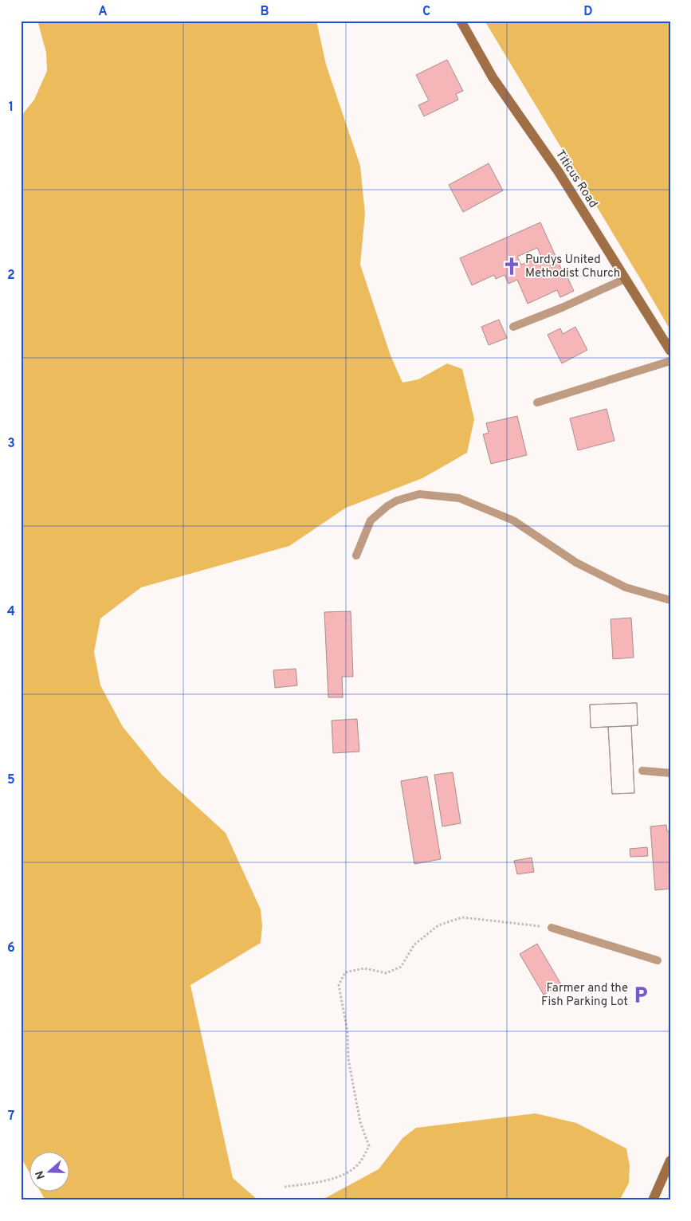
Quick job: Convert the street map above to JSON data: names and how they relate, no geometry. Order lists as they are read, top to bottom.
{
  "streets": {
    "main road": ["Titicus Road"]
  },
  "places": {
    "church": ["Purdys United Methodist Church"],
    "parking": ["Farmer and the Fish Parking Lot"]
  },
  "north": "left",
  "grid": {
    "columns": [
      "A",
      "B",
      "C",
      "D"
    ],
    "rows": [
      "1",
      "2",
      "3",
      "4",
      "5",
      "6",
      "7"
    ]
  }
}
